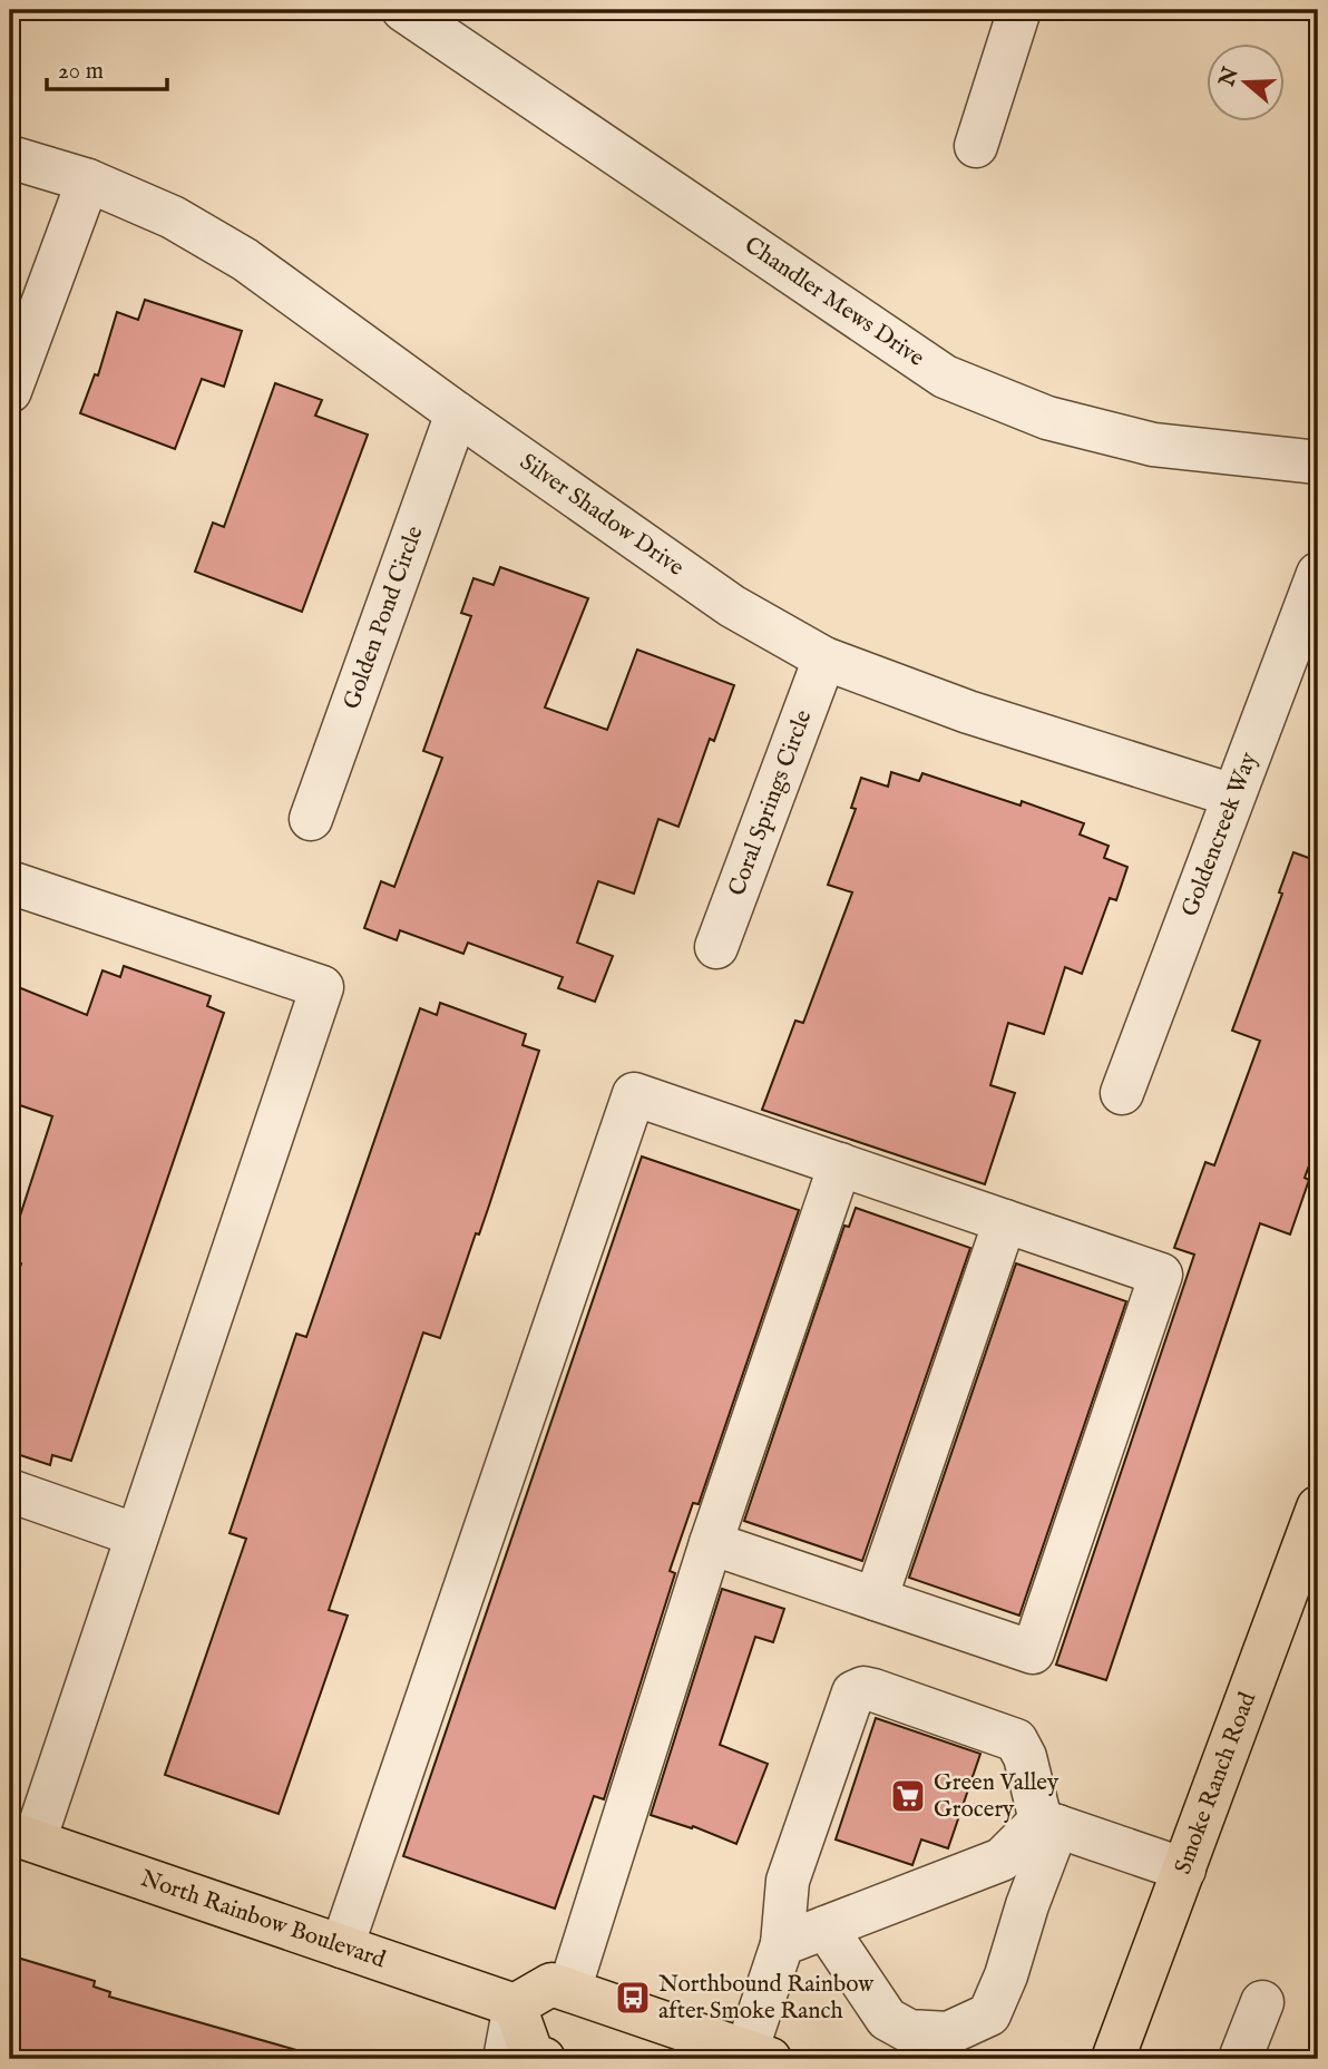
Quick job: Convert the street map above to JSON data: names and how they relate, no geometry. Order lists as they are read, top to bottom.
{
  "streets": {
    "main road": ["Smoke Ranch Road", "North Rainbow Boulevard"],
    "street": [
      "Chandler Mews Drive",
      "Silver Shadow Drive",
      "Golden Pond Circle",
      "Coral Springs Circle",
      "Goldencreek Way"
    ]
  },
  "crossings": [
    ["Silver Shadow Drive", "Golden Pond Circle"],
    ["Silver Shadow Drive", "Coral Springs Circle"],
    ["Silver Shadow Drive", "Goldencreek Way"]
  ],
  "places": {
    "supermarket": ["Green Valley Grocery"],
    "bus stop": ["Northbound Rainbow after Smoke Ranch"]
  },
  "scale_bar": "20 m",
  "north": "left"
}
